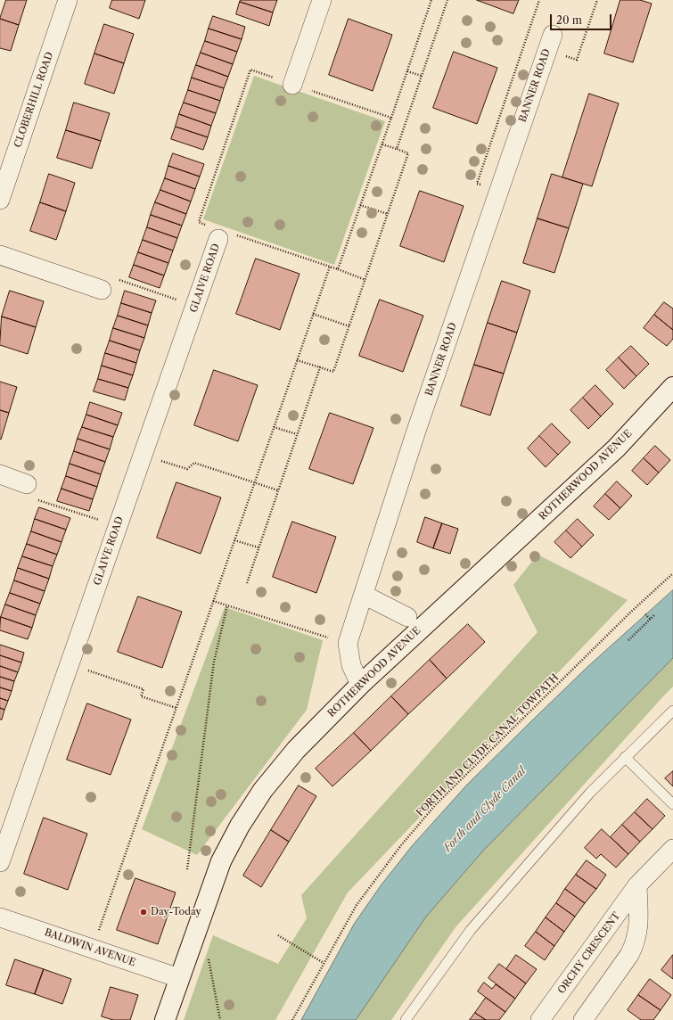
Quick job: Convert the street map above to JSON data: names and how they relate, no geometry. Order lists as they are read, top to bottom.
{
  "streets": {
    "street": [
      "BANNER ROAD",
      "CLOBERHILL ROAD",
      "GLAIVE ROAD",
      "ROTHERWOOD AVENUE",
      "BALDWIN AVENUE",
      "ORCHY CRESCENT"
    ],
    "path": ["FORTH AND CLYDE CANAL TOWPATH"]
  },
  "crossings": [
    ["BANNER ROAD", "ROTHERWOOD AVENUE"],
    ["ROTHERWOOD AVENUE", "BALDWIN AVENUE"]
  ],
  "water": ["Forth and Clyde Canal"],
  "places": ["Day-Today"],
  "scale_bar": "20 m"
}
